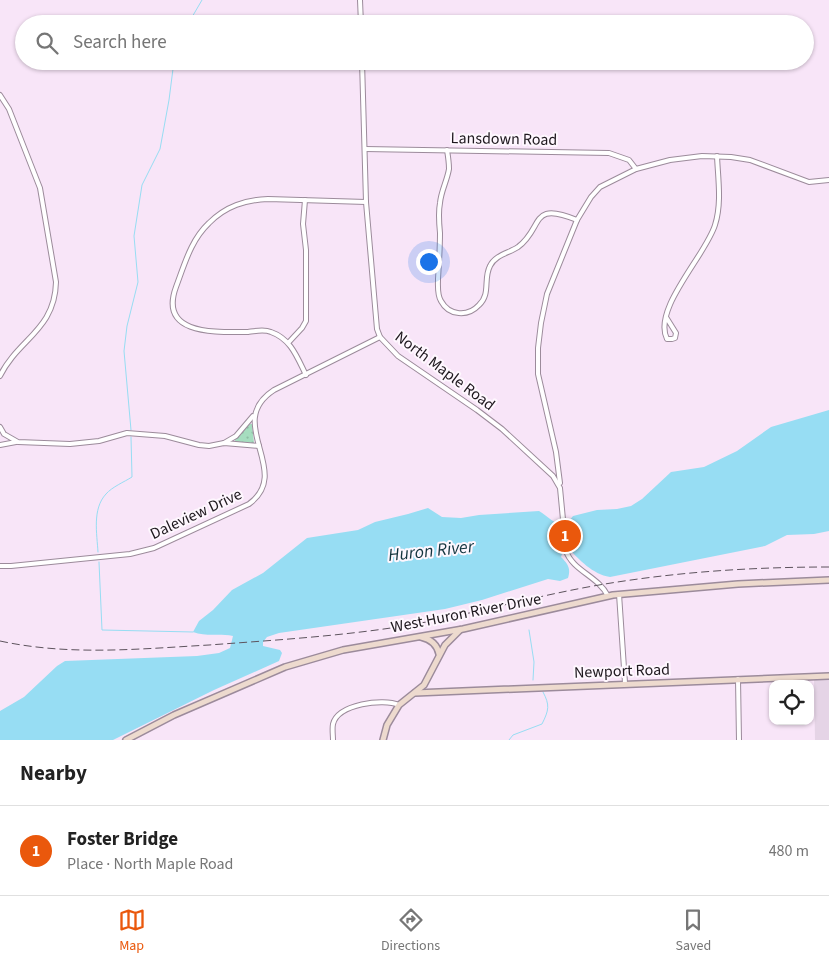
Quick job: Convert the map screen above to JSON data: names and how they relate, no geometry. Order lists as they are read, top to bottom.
{
  "streets": {
    "street": [
      "Lansdown Road",
      "North Maple Road",
      "Daleview Drive",
      "West Huron River Drive",
      "Newport Road"
    ]
  },
  "crossings": [
    ["Lansdown Road", "North Maple Road"]
  ],
  "water": ["Huron River"],
  "page": {
    "search": "Search here",
    "pins": "1",
    "heading": "Nearby",
    "list": [
      {
        "mark": "1",
        "name": "Foster Bridge",
        "note": "Place · North Maple Road",
        "value": "480 m"
      }
    ],
    "nav": ["Map", "Directions", "Saved"]
  }
}
